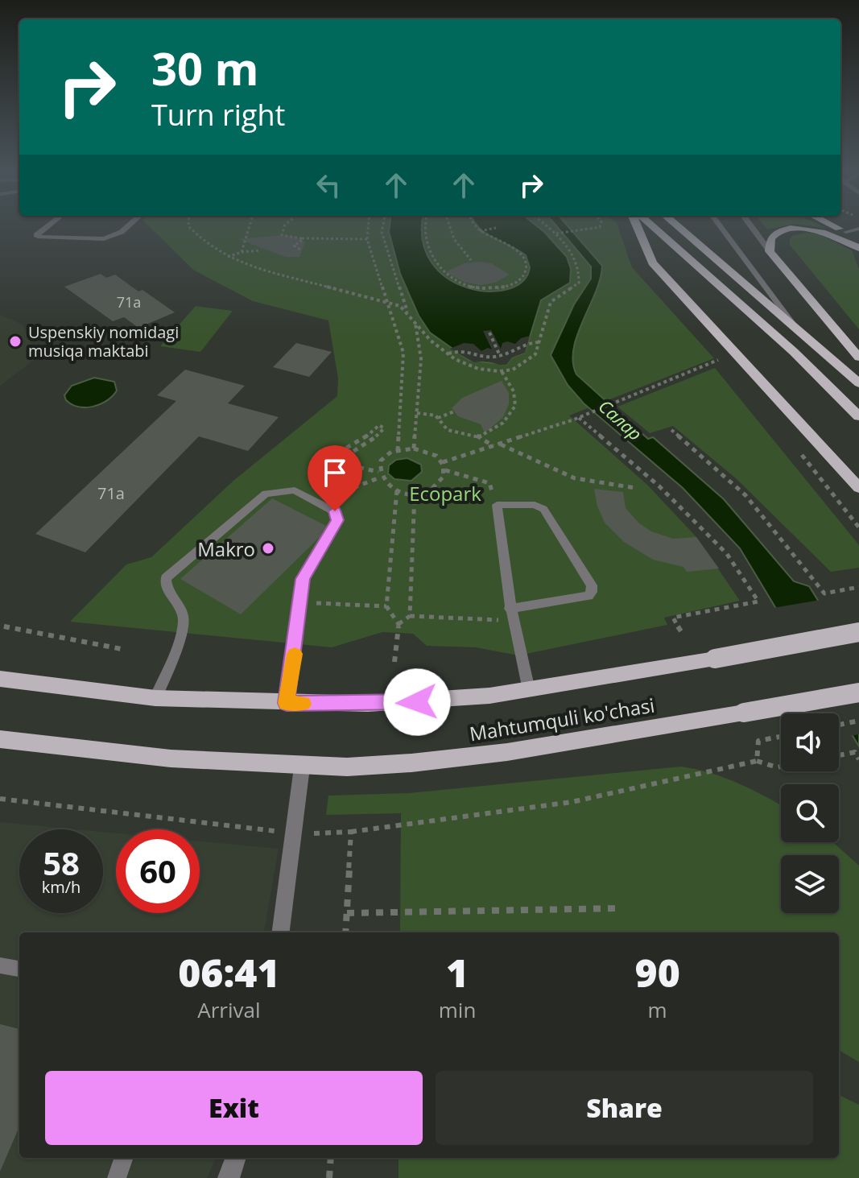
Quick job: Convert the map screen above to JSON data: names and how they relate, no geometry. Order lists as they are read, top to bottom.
{
  "streets": {
    "main road": ["Mahtumquli ko'chasi"]
  },
  "water": ["Салар"],
  "parks": ["Ecopark"],
  "places": ["Uspenskiy nomidagi musiqa maktabi", "Makro"],
  "house_numbers": ["71а", "71а"],
  "page": {
    "turn": ["30 m", "Turn right"],
    "speed": "58 km/h",
    "limit": "60",
    "eta": [
      "06:41",
      "Arrival",
      "1",
      "min",
      "90",
      "m"
    ],
    "buttons": ["Exit", "Share"]
  }
}
